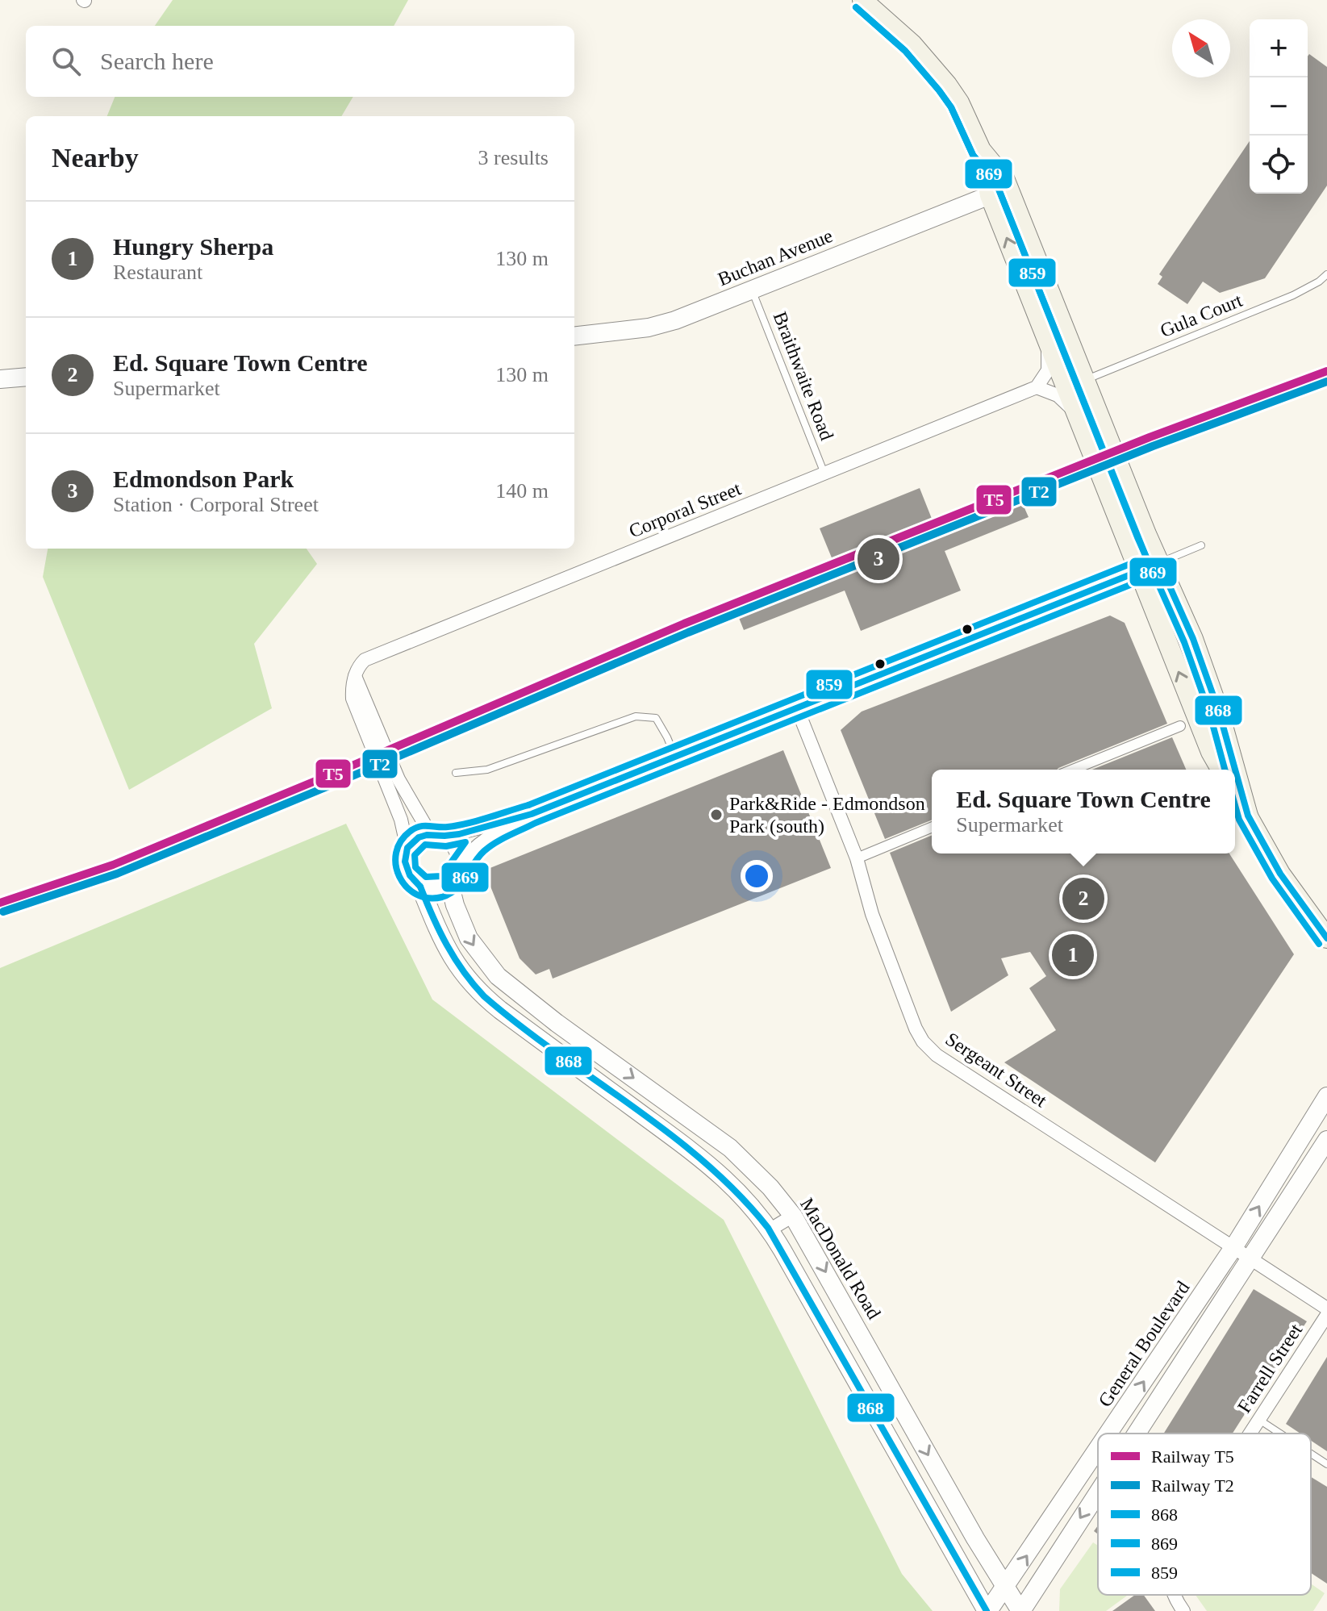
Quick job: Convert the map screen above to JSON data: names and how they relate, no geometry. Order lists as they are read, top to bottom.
{
  "streets": {
    "street": [
      "Buchan Avenue",
      "Corporal Street",
      "Sergeant Street",
      "MacDonald Road",
      "General Boulevard",
      "Farrell Street"
    ],
    "lane": ["Gula Court", "Braithwaite Road"]
  },
  "crossings": [
    ["Buchan Avenue", "Braithwaite Road"],
    ["Braithwaite Road", "Corporal Street"],
    ["Sergeant Street", "General Boulevard"],
    ["MacDonald Road", "General Boulevard"]
  ],
  "places": ["Park&Ride - Edmondson Park (south)"],
  "lines": [
    "transit line 869",
    "transit line 859",
    "rail line T5",
    "rail line T2",
    "transit line 868"
  ],
  "legend": [
    "Railway T5",
    "Railway T2",
    "868",
    "869",
    "859"
  ],
  "north": "top left",
  "page": {
    "map_buttons": ["+", "−"],
    "search": "Search here",
    "heading": ["Nearby", "3 results"],
    "list": [
      {
        "mark": "1",
        "name": "Hungry Sherpa",
        "note": "Restaurant",
        "value": "130 m"
      },
      {
        "mark": "2",
        "name": "Ed. Square Town Centre",
        "note": "Supermarket",
        "value": "130 m"
      },
      {
        "mark": "3",
        "name": "Edmondson Park",
        "note": "Station · Corporal Street",
        "value": "140 m"
      }
    ],
    "pins": ["3", "2", "1"],
    "popup": ["Ed. Square Town Centre", "Supermarket"]
  }
}
